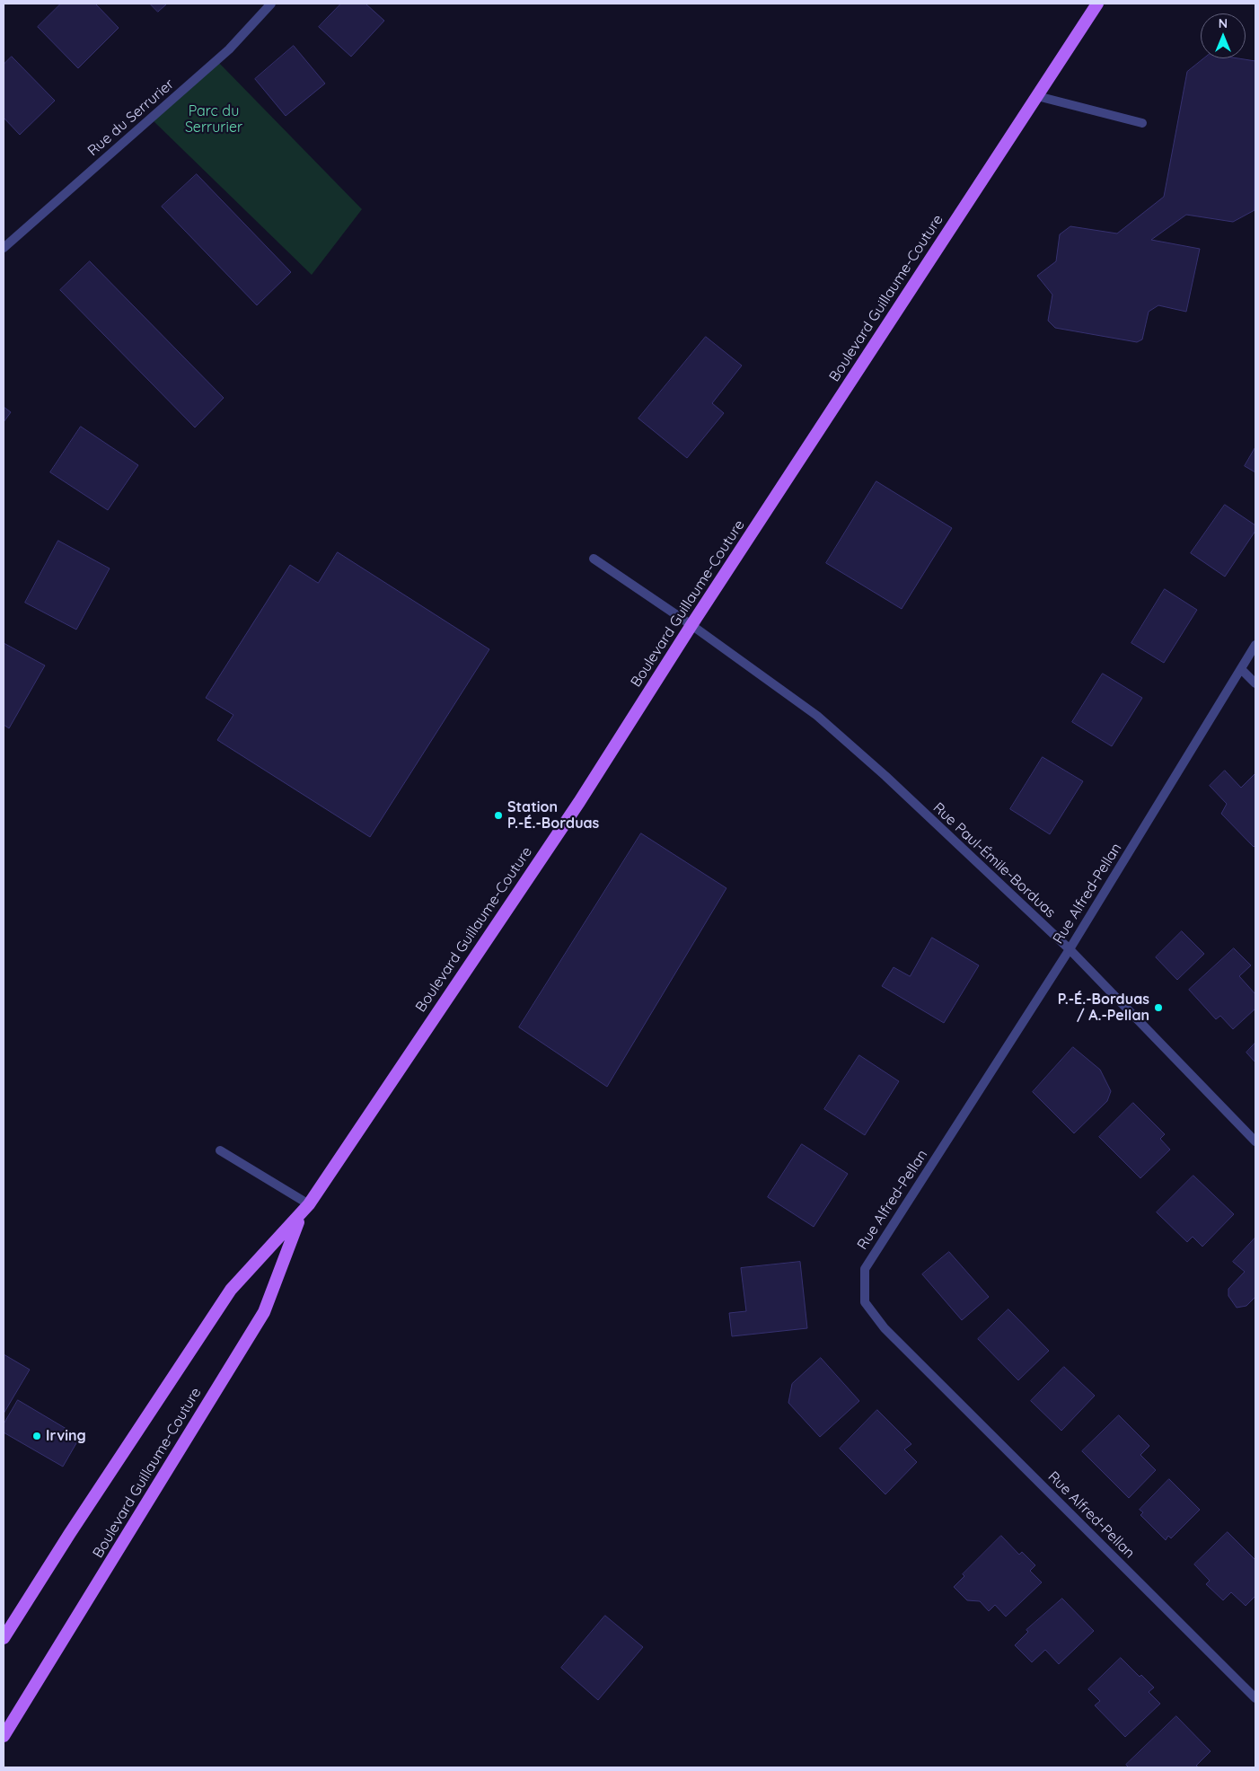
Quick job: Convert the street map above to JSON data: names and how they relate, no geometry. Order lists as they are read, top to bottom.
{
  "streets": {
    "main road": ["Boulevard Guillaume-Couture"],
    "street": ["Rue du Serrurier", "Rue Paul-Émile-Borduas", "Rue Alfred-Pellan"]
  },
  "crossings": [
    ["Boulevard Guillaume-Couture", "Rue Paul-Émile-Borduas"],
    ["Rue Paul-Émile-Borduas", "Rue Alfred-Pellan"]
  ],
  "parks": ["Parc du Serrurier"],
  "places": ["Station P.-É.-Borduas", "P.-É.-Borduas / A.-Pellan", "Irving"],
  "north": "top"
}
